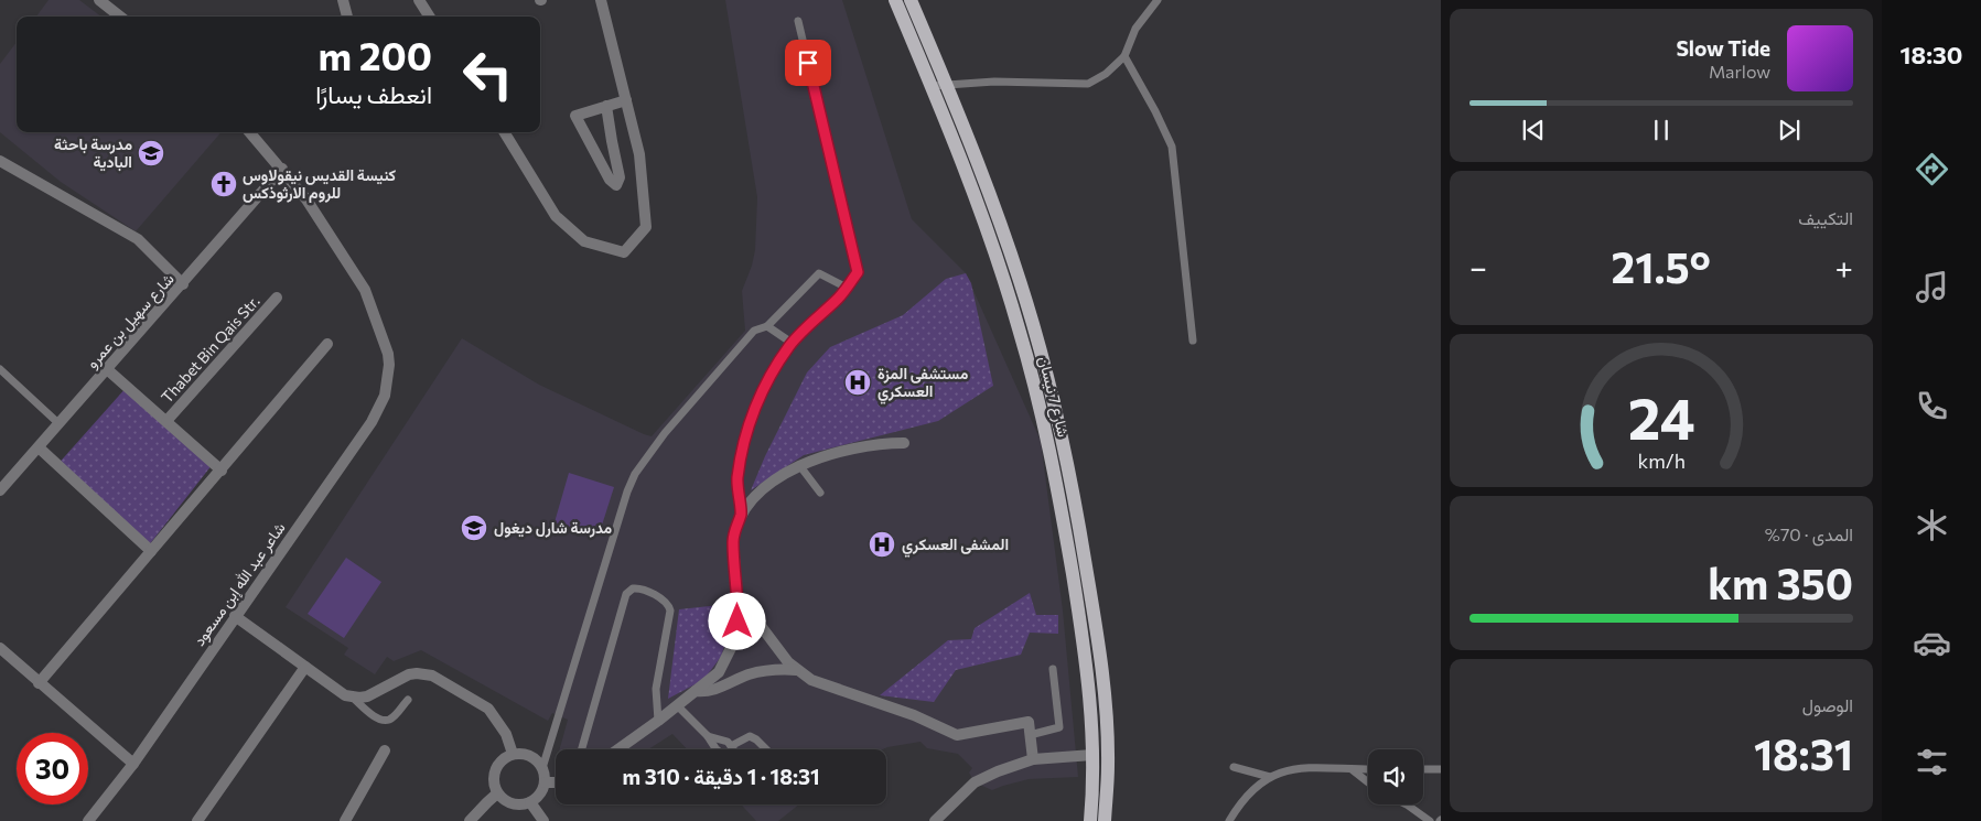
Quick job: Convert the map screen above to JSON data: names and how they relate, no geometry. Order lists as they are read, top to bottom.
{
  "streets": {
    "main road": ["شارع 7 نيسان"],
    "street": ["شارع سهيل بن عمرو", "Thabet Bin Qais Str.", "شاعر عبد الله إبن مسعود"]
  },
  "crossings": [
    ["شارع سهيل بن عمرو", "شاعر عبد الله إبن مسعود"]
  ],
  "places": {
    "school or university": ["مدرسة باحثة البادية", "مدرسة شارل ديغول"],
    "church": ["كنيسة القديس نيقولاوس للروم الارثوذكس"],
    "hospital": ["مستشفى المزة العسكري", "المشفى العسكري"]
  },
  "page": {
    "tabs": "18:30",
    "turn": ["200 m", "انعطف يسارًا"],
    "song": ["Slow Tide", "Marlow"],
    "tile": [
      "التكييف",
      ["المدى · 70%", "350 km"],
      ["الوصول", "18:31"]
    ],
    "heat": ["−", "21.5°", "+"],
    "limit": "30",
    "trip": "18:31 · 1 دقيقة · 310 m",
    "gauge": ["24", "km/h"]
  }
}
